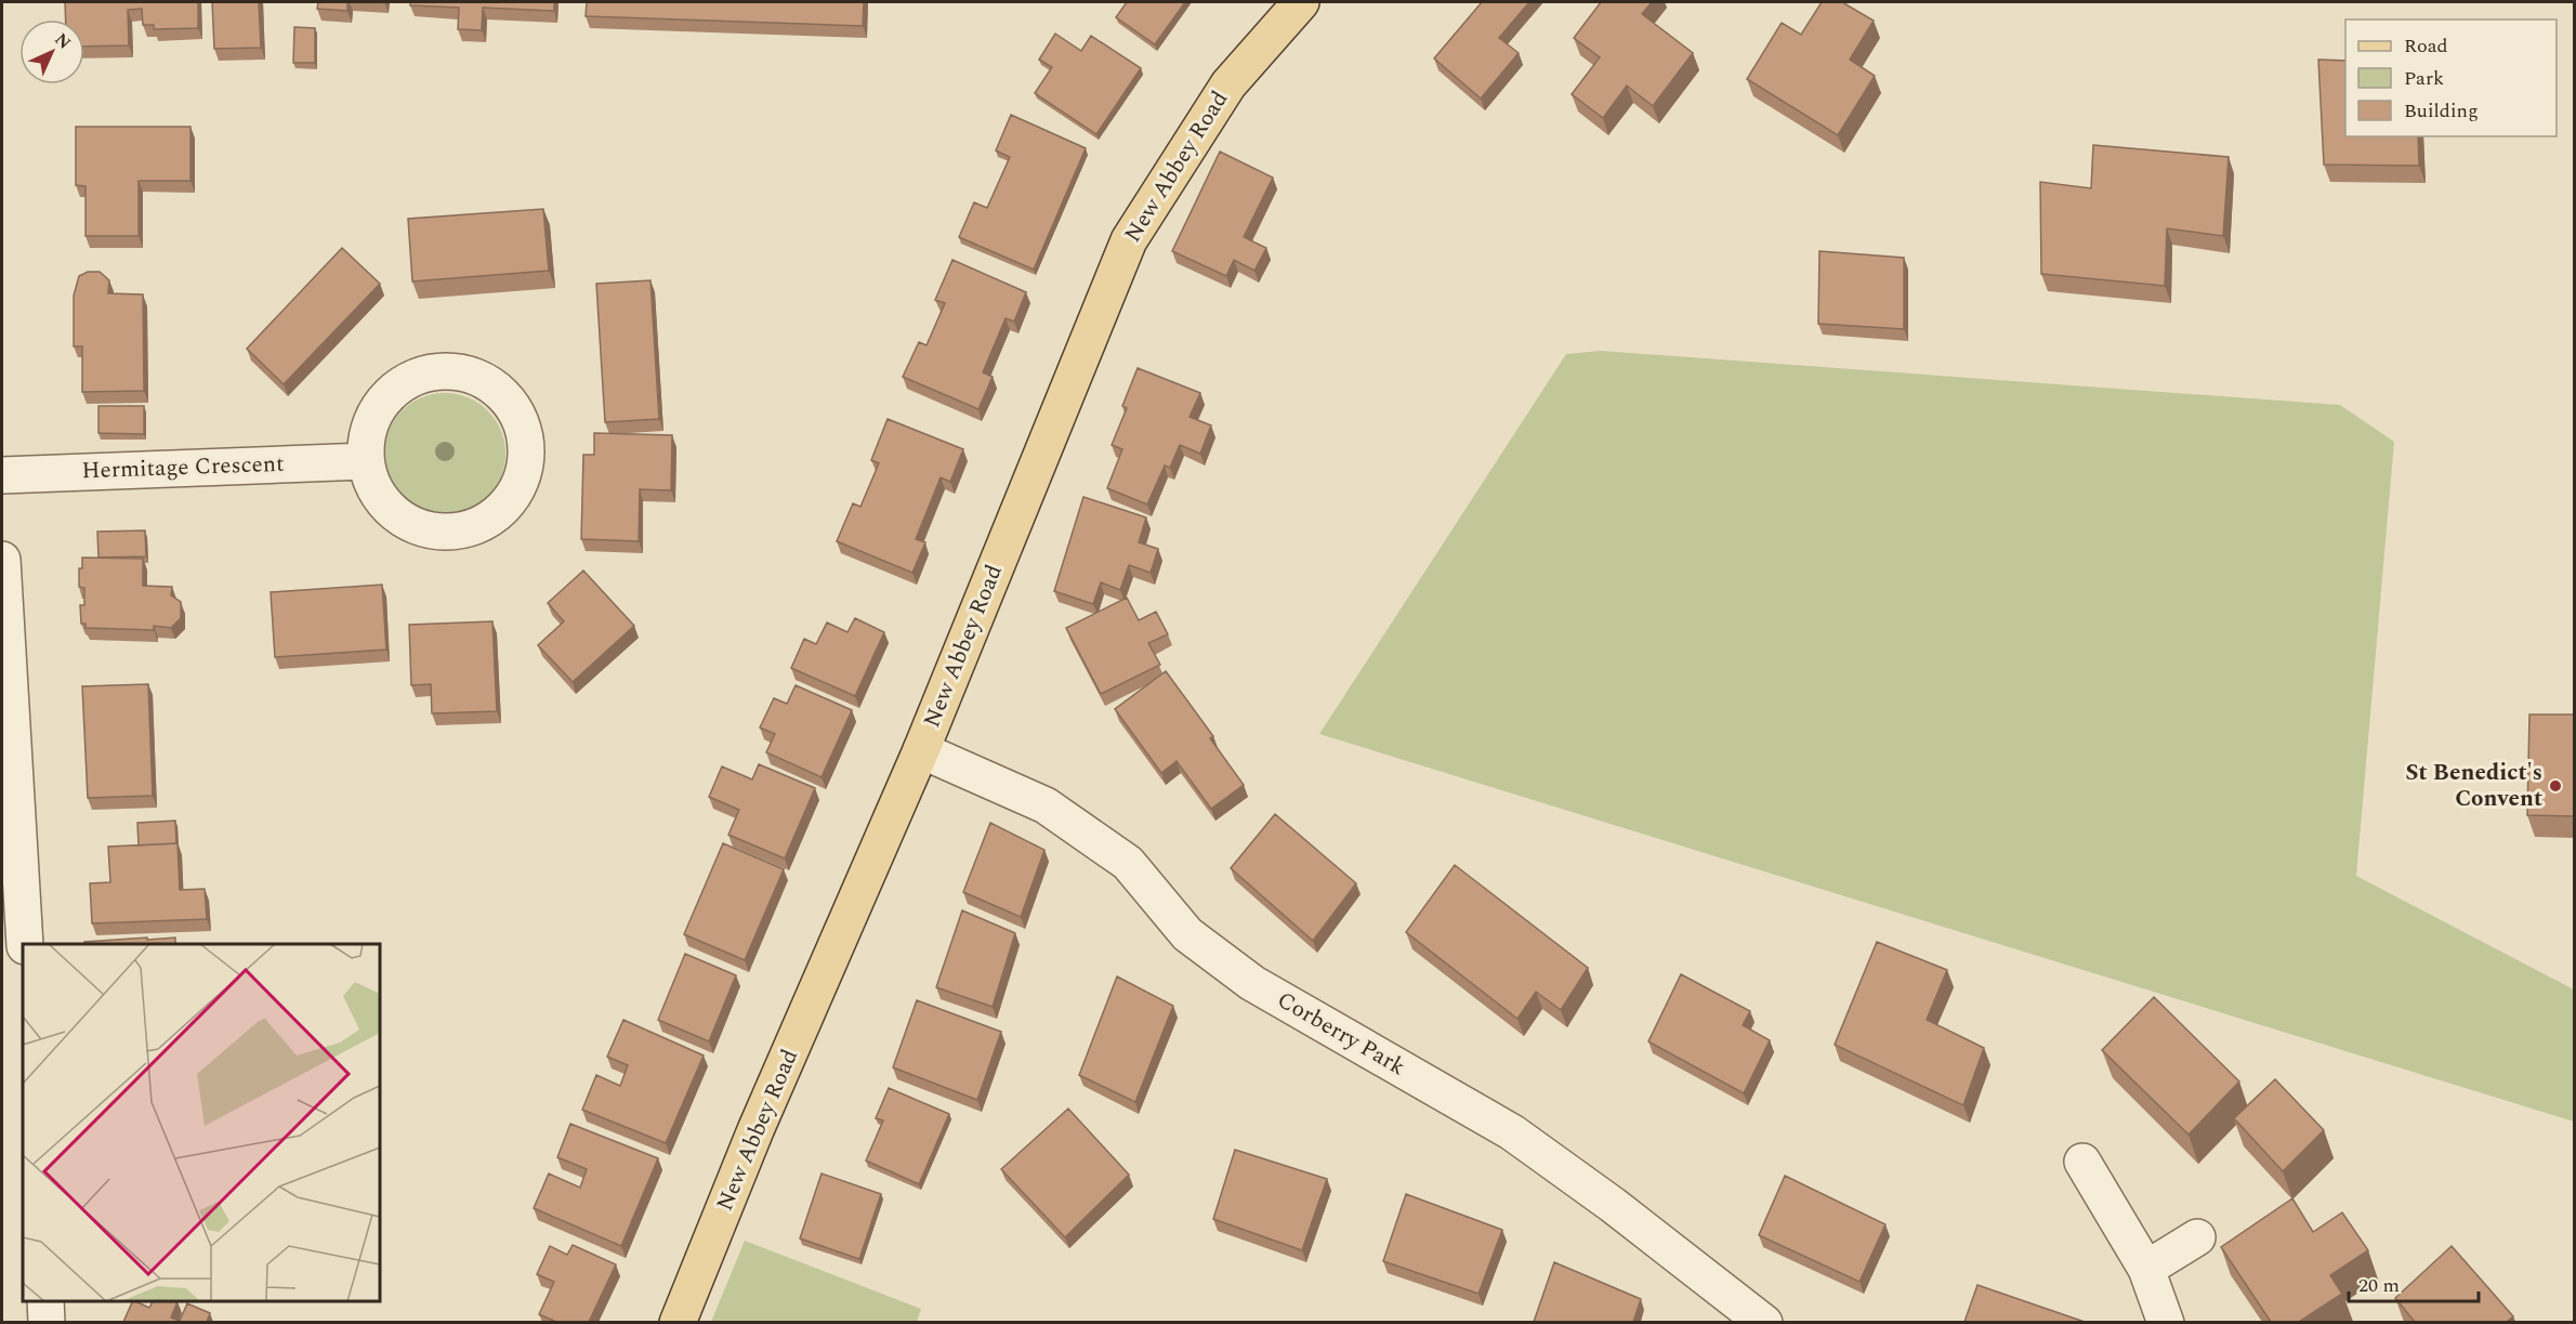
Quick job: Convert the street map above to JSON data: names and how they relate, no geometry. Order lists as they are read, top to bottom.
{
  "streets": {
    "main road": ["New Abbey Road"],
    "street": ["Hermitage Crescent", "Corberry Park"]
  },
  "crossings": [
    ["New Abbey Road", "Corberry Park"]
  ],
  "places": ["St Benedict's Convent"],
  "legend": ["Road", "Park", "Building"],
  "scale_bar": "20 m",
  "north": "top right"
}
